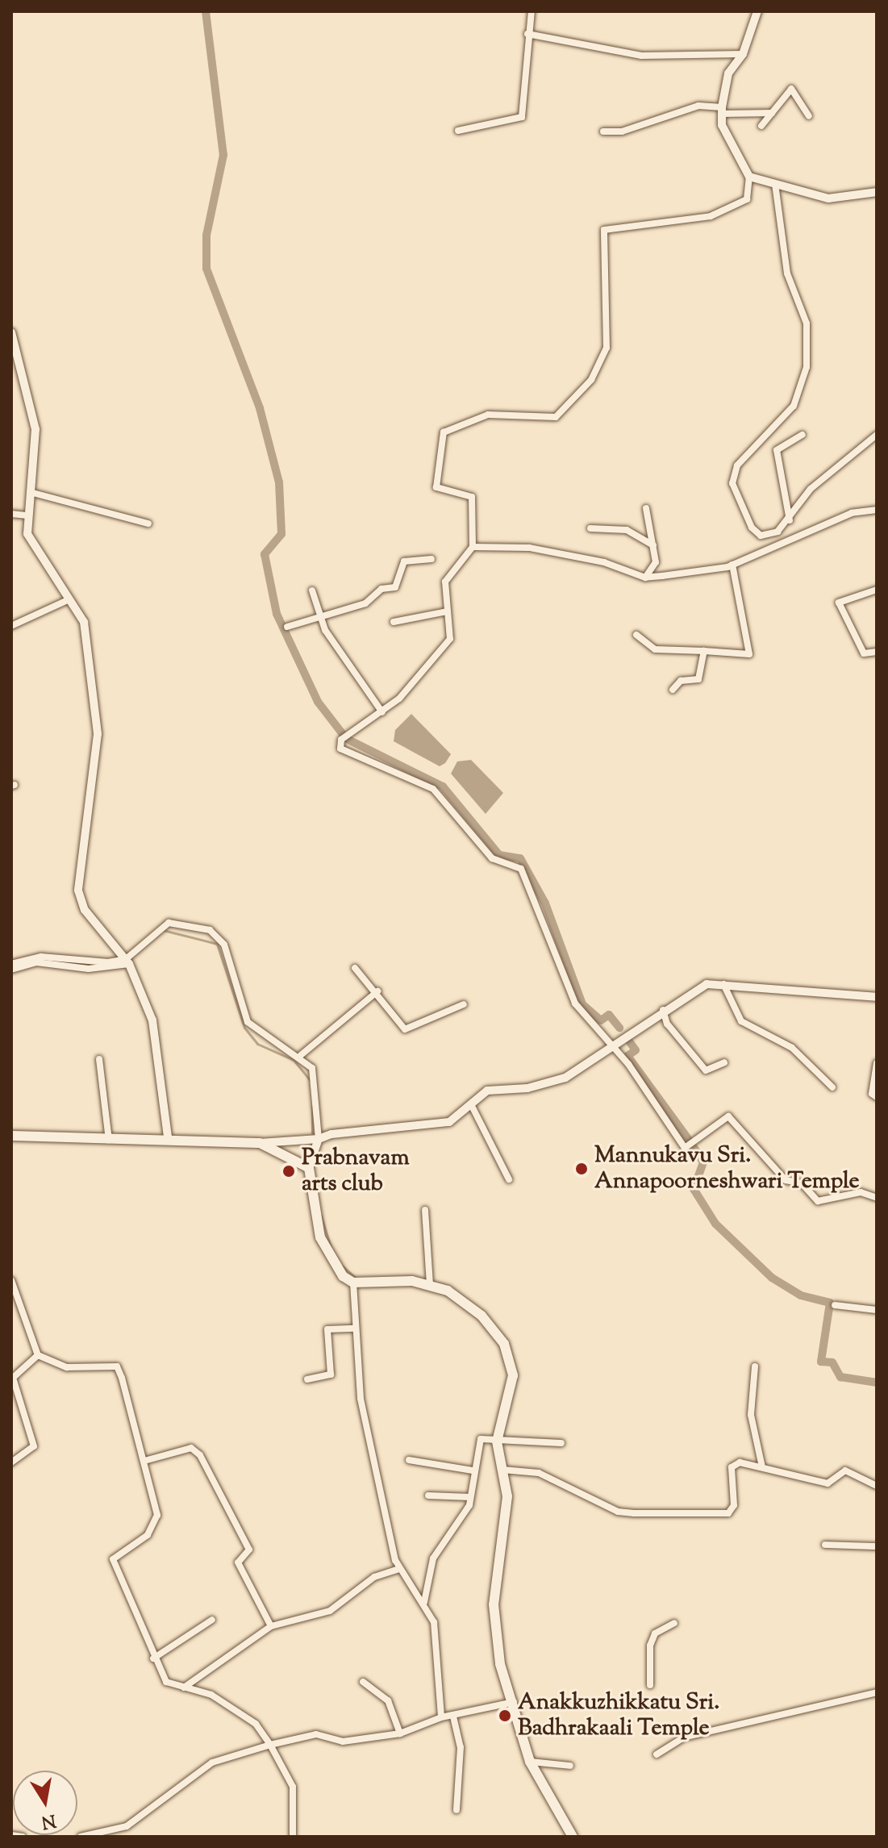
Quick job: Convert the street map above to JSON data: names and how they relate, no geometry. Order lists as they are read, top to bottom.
{
  "places": ["Mannukavu Sri. Annapoorneshwari Temple", "Prabnavam arts club", "Anakkuzhikkatu Sri. Badhrakaali Temple"],
  "north": "bottom"
}
